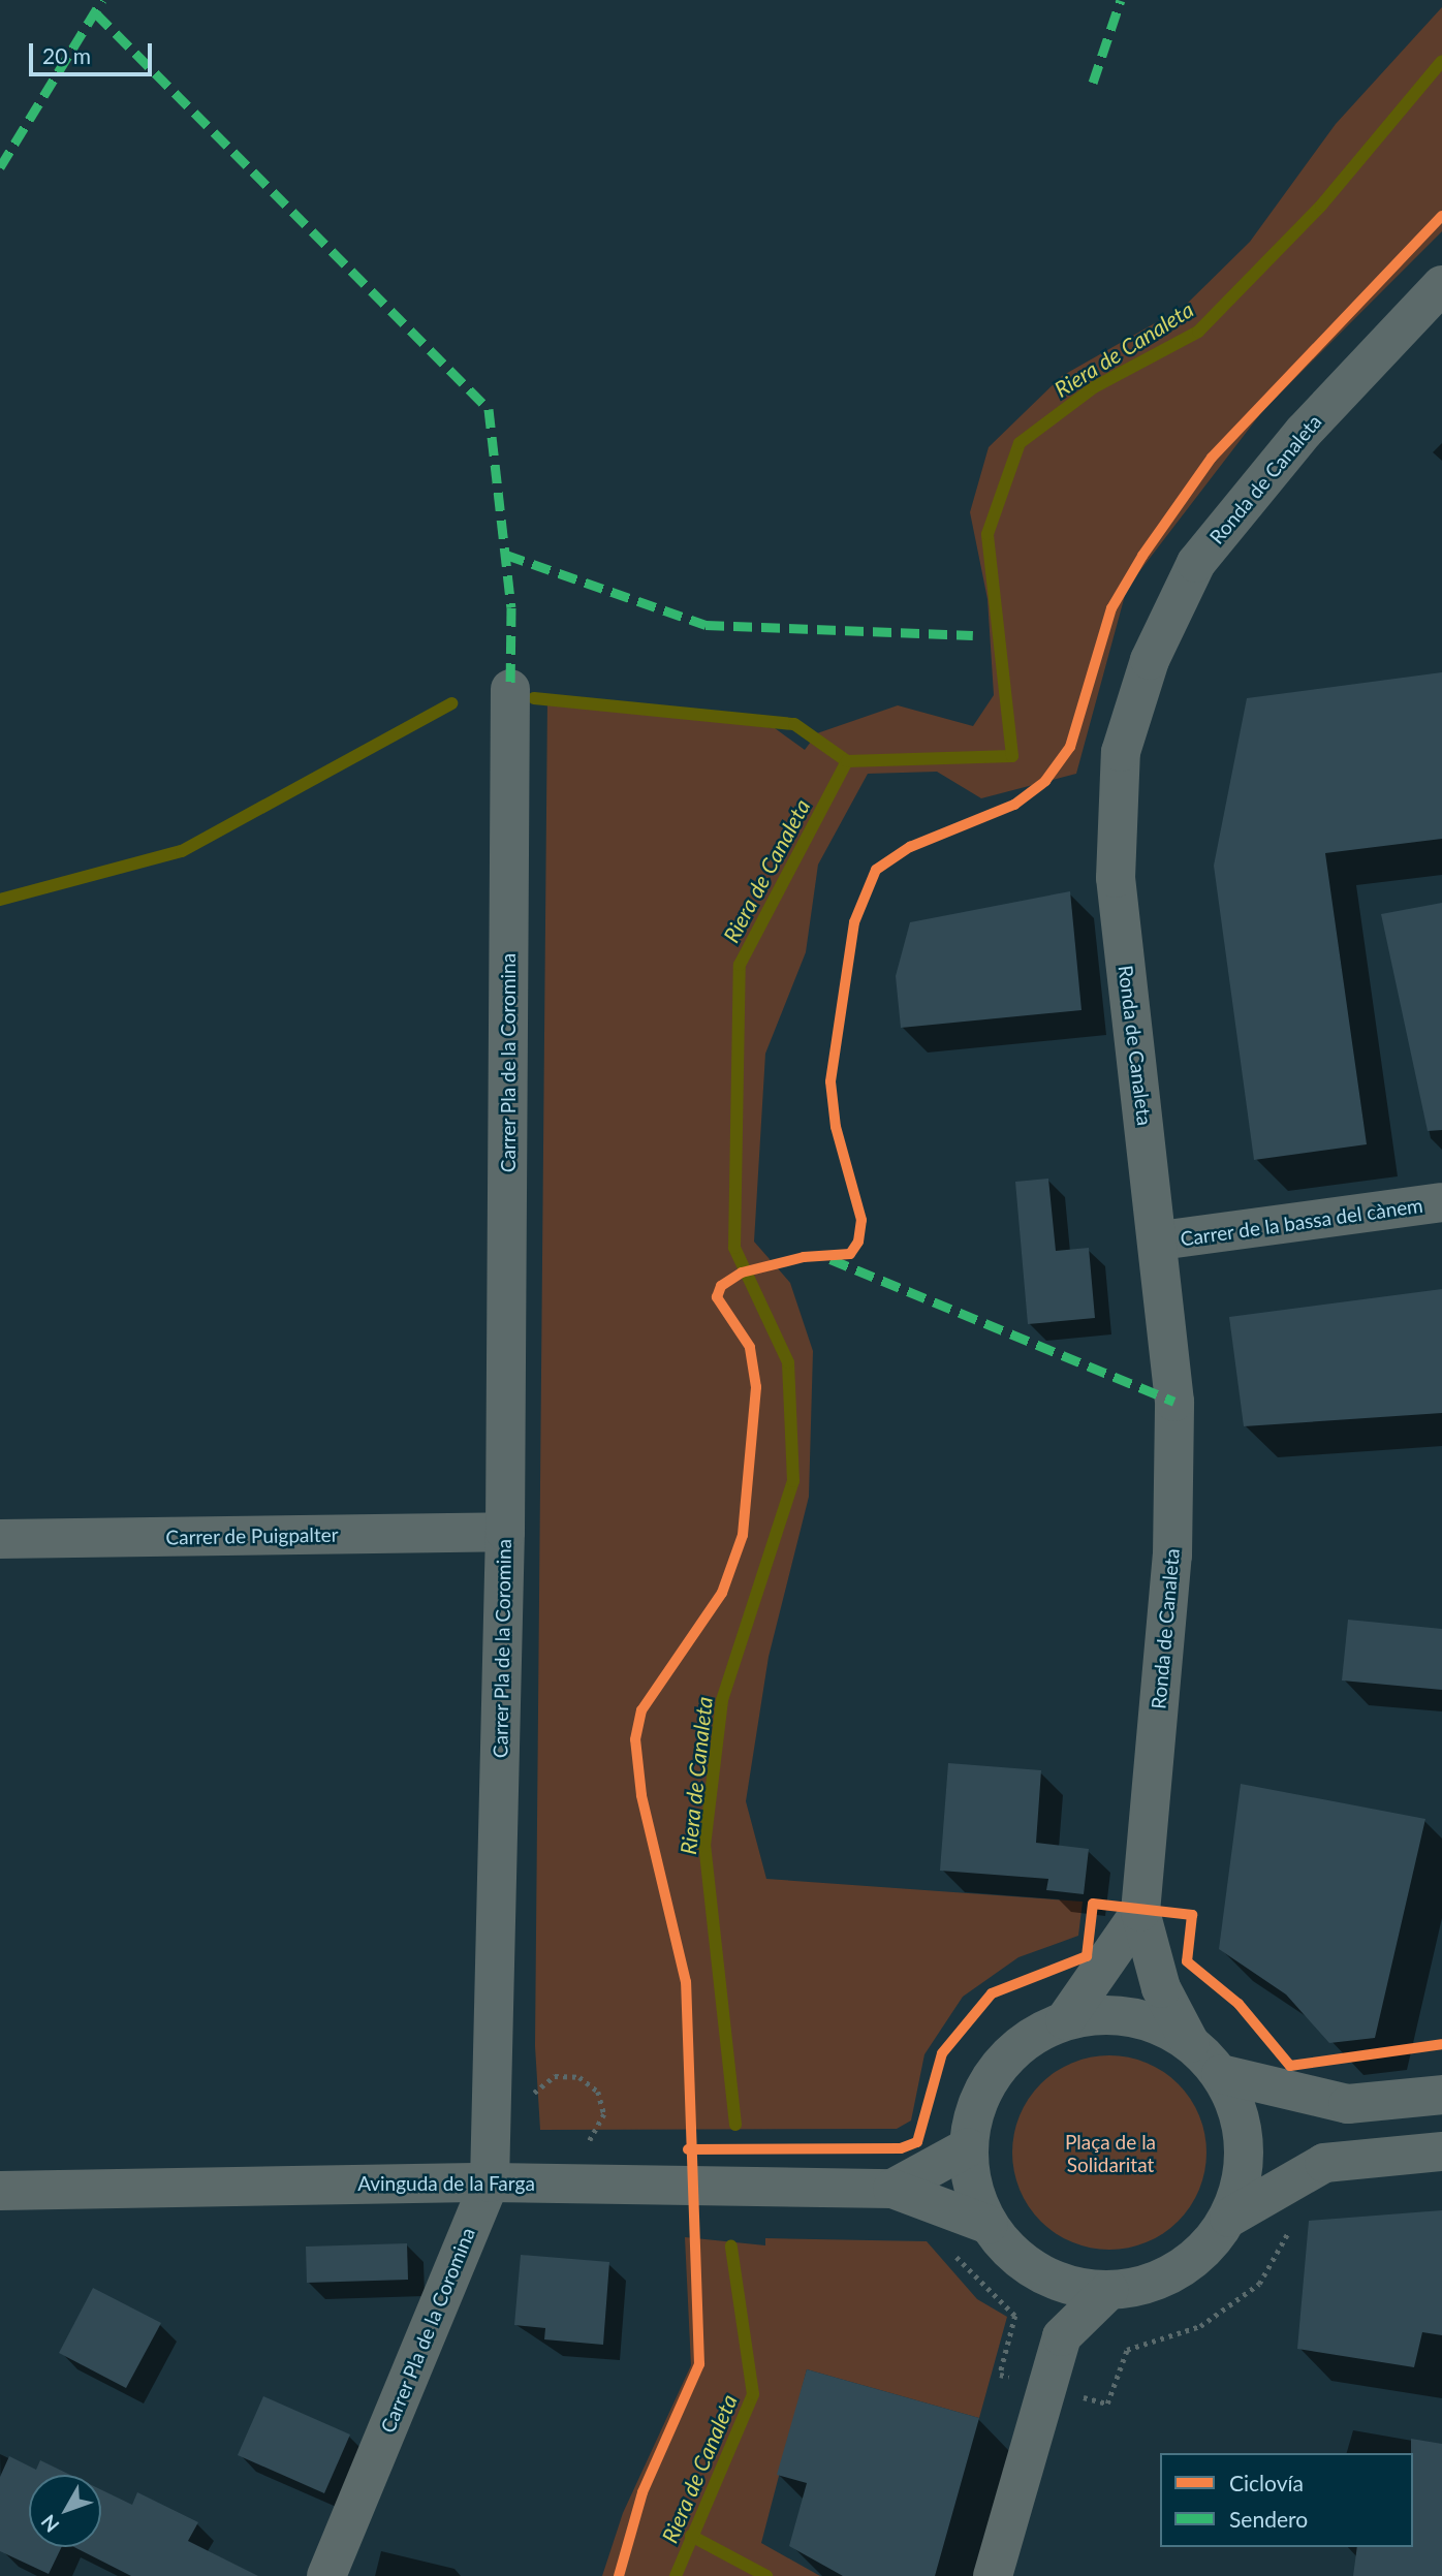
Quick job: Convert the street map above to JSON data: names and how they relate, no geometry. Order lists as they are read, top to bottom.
{
  "streets": {
    "street": [
      "Ronda de Canaleta",
      "Carrer Pla de la Coromina",
      "Carrer de la bassa del cànem",
      "Carrer de Puigpalter",
      "Avinguda de la Farga"
    ]
  },
  "crossings": [
    ["Ronda de Canaleta", "Carrer de la bassa del cànem"],
    ["Carrer Pla de la Coromina", "Carrer de Puigpalter"],
    ["Carrer Pla de la Coromina", "Avinguda de la Farga"]
  ],
  "water": ["Riera de Canaleta"],
  "parks": ["Plaça de la Solidaritat"],
  "legend": ["Ciclovía", "Sendero"],
  "scale_bar": "20 m",
  "north": "bottom left"
}
